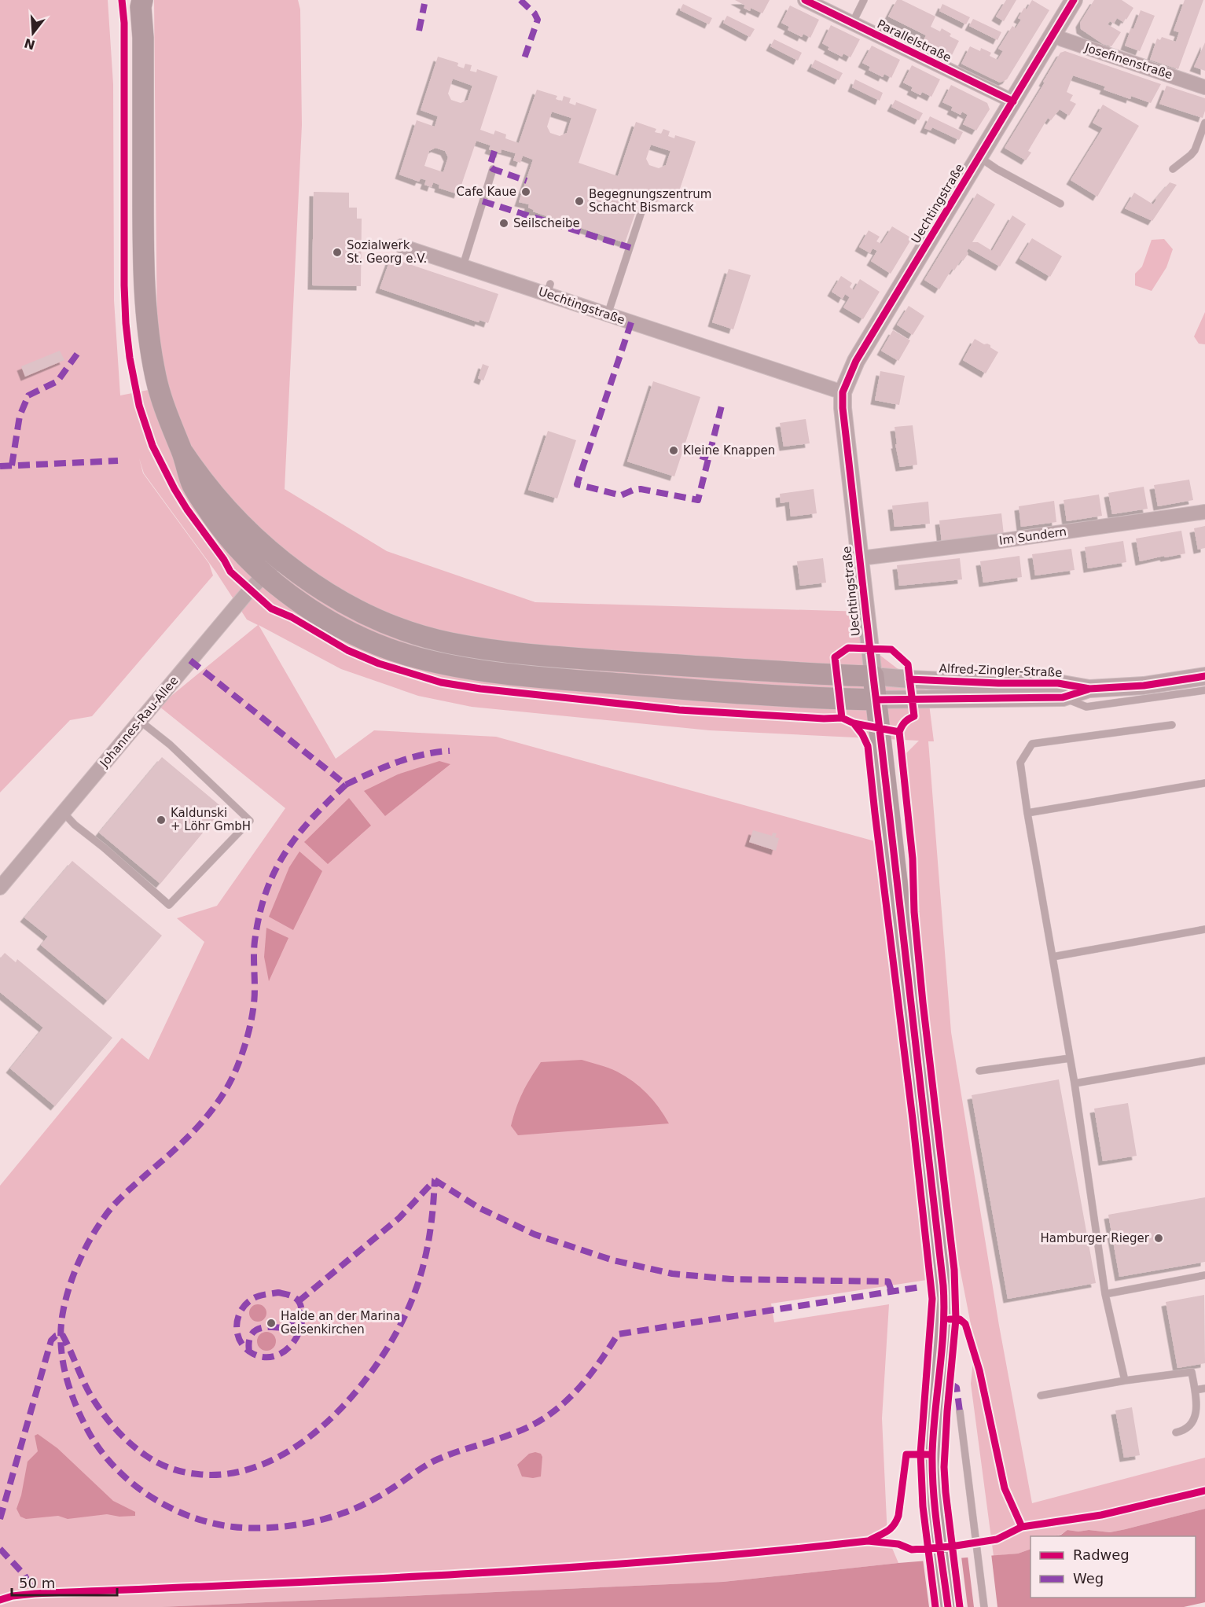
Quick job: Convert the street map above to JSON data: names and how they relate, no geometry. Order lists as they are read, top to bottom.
{
  "streets": {
    "main road": ["Uechtingstraße"],
    "street": [
      "Parallelstraße",
      "Josefinenstraße",
      "Im Sundern",
      "Alfred-Zingler-Straße",
      "Johannes-Rau-Allee"
    ]
  },
  "crossings": [
    ["Parallelstraße", "Uechtingstraße"],
    ["Josefinenstraße", "Uechtingstraße"],
    ["Uechtingstraße", "Im Sundern"],
    ["Uechtingstraße", "Alfred-Zingler-Straße"]
  ],
  "places": [
    "Cafe Kaue",
    "Begegnungszentrum Schacht Bismarck",
    "Seilscheibe",
    "Sozialwerk St. Georg e.V.",
    "Kleine Knappen",
    "Kaldunski + Löhr GmbH",
    "Hamburger Rieger",
    "Halde an der Marina Gelsenkirchen"
  ],
  "legend": ["Radweg", "Weg"],
  "scale_bar": "50 m",
  "north": "bottom"
}
